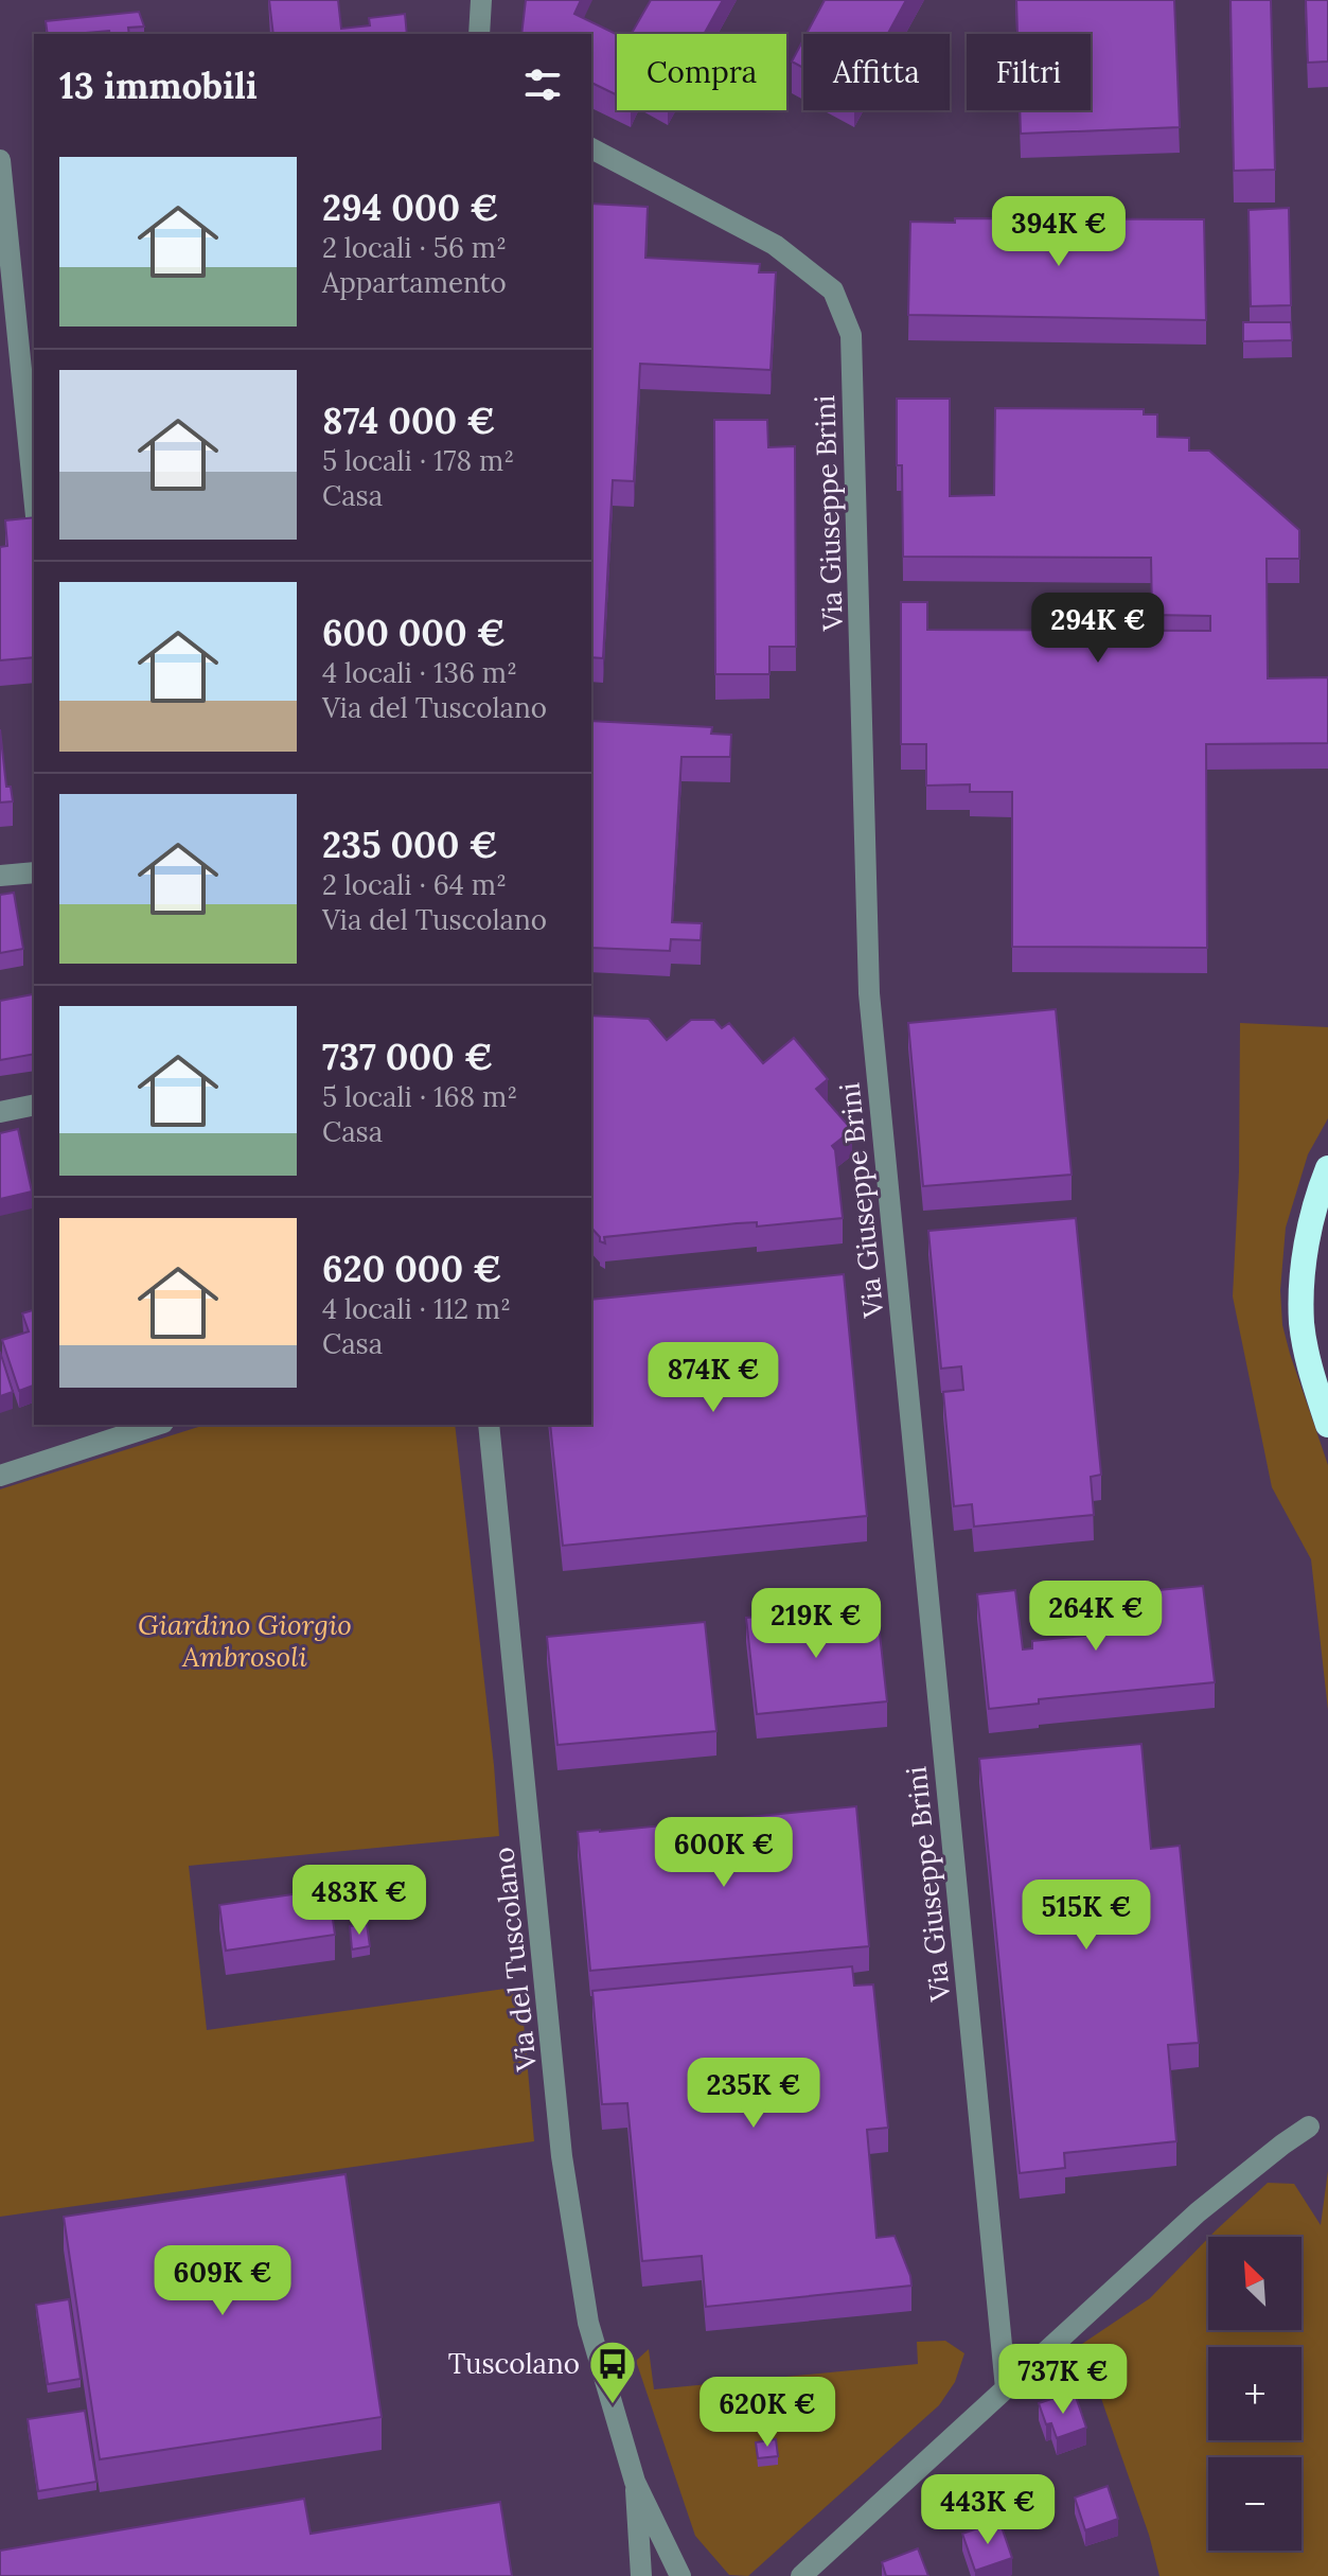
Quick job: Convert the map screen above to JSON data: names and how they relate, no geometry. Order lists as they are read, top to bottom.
{
  "streets": {
    "street": ["Via Giuseppe Brini", "Via del Tuscolano"]
  },
  "parks": ["Giardino Giorgio Ambrosoli"],
  "places": {
    "bus stop": ["Tuscolano"]
  },
  "north": "top left",
  "page": {
    "chip": ["Compra", "Affitta", "Filtri"],
    "heading": "13 immobili",
    "list": [
      {
        "name": "294 000 €",
        "note": "2 locali · 56 m² · Appartamento"
      },
      {
        "name": "874 000 €",
        "note": "5 locali · 178 m² · Casa"
      },
      {
        "name": "600 000 €",
        "note": "4 locali · 136 m² · Via del Tuscolano"
      },
      {
        "name": "235 000 €",
        "note": "2 locali · 64 m² · Via del Tuscolano"
      },
      {
        "name": "737 000 €",
        "note": "5 locali · 168 m² · Casa"
      },
      {
        "name": "620 000 €",
        "note": "4 locali · 112 m² · Casa"
      }
    ],
    "price": [
      "394K €",
      "294K €",
      "874K €",
      "264K €",
      "219K €",
      "600K €",
      "483K €",
      "515K €",
      "235K €",
      "609K €",
      "737K €",
      "620K €",
      "443K €"
    ],
    "map_buttons": ["+", "−"]
  }
}
